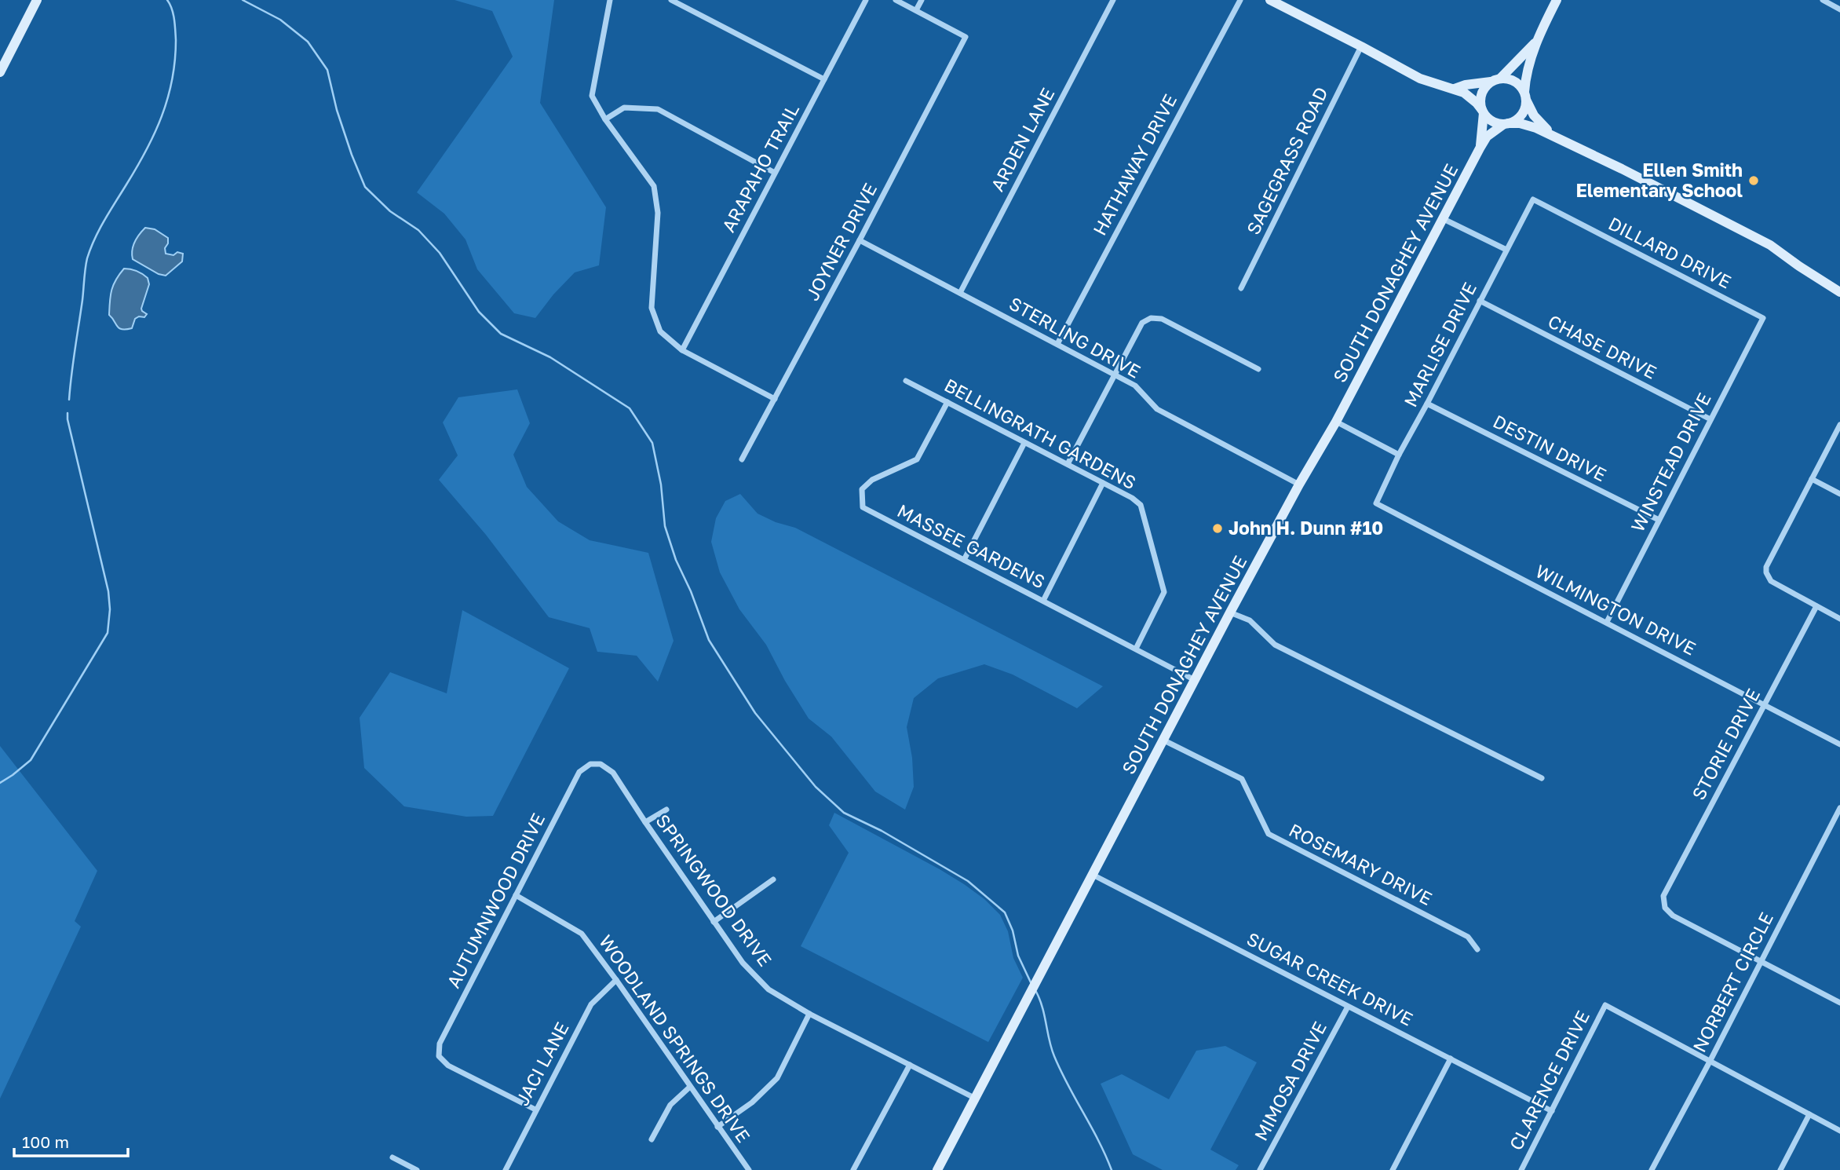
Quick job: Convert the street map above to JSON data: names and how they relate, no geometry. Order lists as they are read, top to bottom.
{
  "streets": {
    "street": [
      "ARDEN LANE",
      "SAGEGRASS ROAD",
      "HATHAWAY DRIVE",
      "ARAPAHO TRAIL",
      "JOYNER DRIVE",
      "DILLARD DRIVE",
      "SOUTH DONAGHEY AVENUE",
      "STERLING DRIVE",
      "MARLISE DRIVE",
      "CHASE DRIVE",
      "BELLINGRATH GARDENS",
      "DESTIN DRIVE",
      "WINSTEAD DRIVE",
      "MASSEE GARDENS",
      "WILMINGTON DRIVE",
      "STORIE DRIVE",
      "ROSEMARY DRIVE",
      "SPRINGWOOD DRIVE",
      "AUTUMNWOOD DRIVE",
      "SUGAR CREEK DRIVE",
      "NORBERT CIRCLE",
      "WOODLAND SPRINGS DRIVE",
      "JACI LANE",
      "CLARENCE DRIVE",
      "MIMOSA DRIVE"
    ]
  },
  "crossings": [
    ["ARDEN LANE", "STERLING DRIVE"],
    ["HATHAWAY DRIVE", "STERLING DRIVE"],
    ["JOYNER DRIVE", "STERLING DRIVE"],
    ["DILLARD DRIVE", "MARLISE DRIVE"],
    ["DILLARD DRIVE", "WINSTEAD DRIVE"],
    ["SOUTH DONAGHEY AVENUE", "STERLING DRIVE"],
    ["SOUTH DONAGHEY AVENUE", "MASSEE GARDENS"],
    ["SOUTH DONAGHEY AVENUE", "ROSEMARY DRIVE"],
    ["SOUTH DONAGHEY AVENUE", "SPRINGWOOD DRIVE"],
    ["SOUTH DONAGHEY AVENUE", "SUGAR CREEK DRIVE"],
    ["MARLISE DRIVE", "CHASE DRIVE"],
    ["MARLISE DRIVE", "DESTIN DRIVE"],
    ["MARLISE DRIVE", "WILMINGTON DRIVE"],
    ["CHASE DRIVE", "WINSTEAD DRIVE"],
    ["BELLINGRATH GARDENS", "MASSEE GARDENS"],
    ["DESTIN DRIVE", "WINSTEAD DRIVE"],
    ["WINSTEAD DRIVE", "WILMINGTON DRIVE"],
    ["WILMINGTON DRIVE", "STORIE DRIVE"],
    ["STORIE DRIVE", "NORBERT CIRCLE"],
    ["SPRINGWOOD DRIVE", "AUTUMNWOOD DRIVE"],
    ["AUTUMNWOOD DRIVE", "WOODLAND SPRINGS DRIVE"],
    ["AUTUMNWOOD DRIVE", "JACI LANE"],
    ["SUGAR CREEK DRIVE", "CLARENCE DRIVE"],
    ["SUGAR CREEK DRIVE", "MIMOSA DRIVE"],
    ["NORBERT CIRCLE", "CLARENCE DRIVE"],
    ["WOODLAND SPRINGS DRIVE", "JACI LANE"]
  ],
  "places": ["Ellen Smith Elementary School", "John H. Dunn #10"],
  "scale_bar": "100 m"
}
